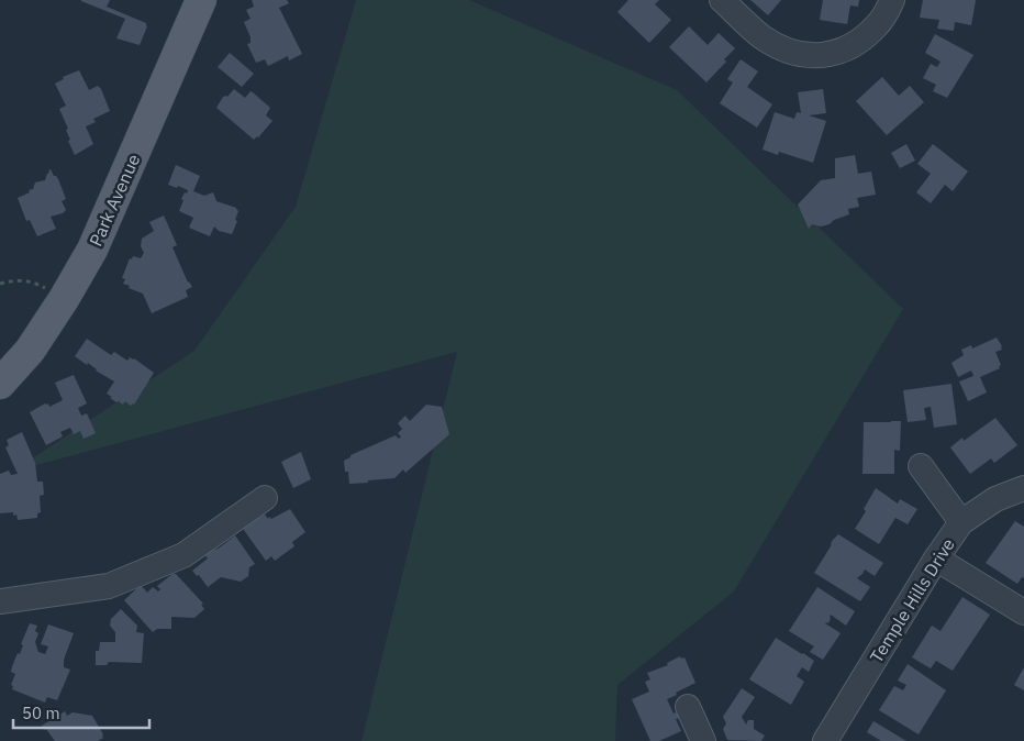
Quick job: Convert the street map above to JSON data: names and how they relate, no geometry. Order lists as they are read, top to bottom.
{
  "streets": {
    "main road": ["Park Avenue"],
    "street": ["Temple Hills Drive"]
  },
  "scale_bar": "50 m"
}
